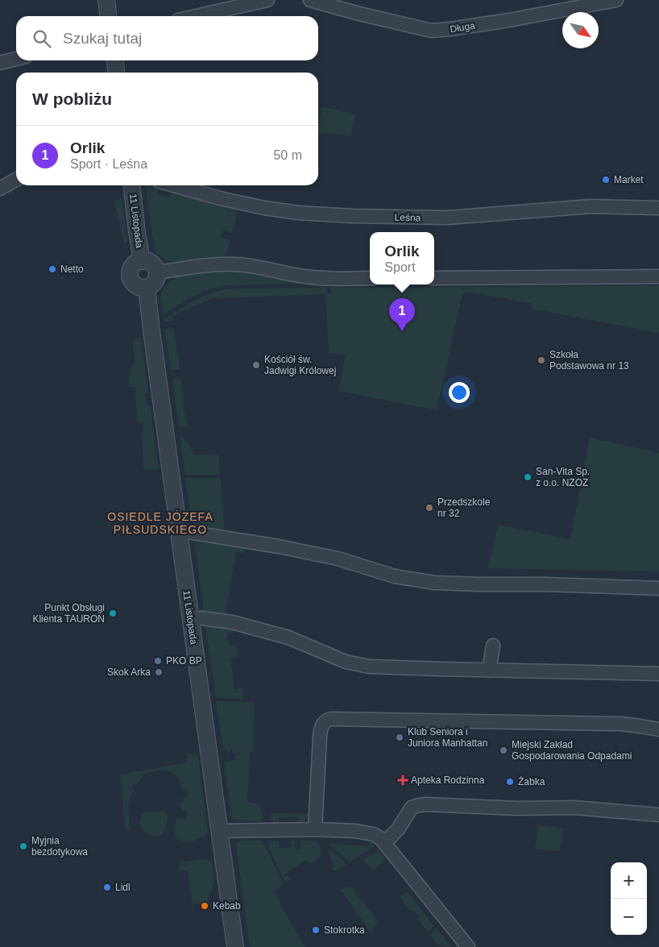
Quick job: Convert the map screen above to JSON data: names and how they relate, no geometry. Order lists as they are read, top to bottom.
{
  "streets": {
    "street": ["Długa", "Leśna", "11 Listopada"]
  },
  "districts": ["OSIEDLE JÓZEFA PIŁSUDSKIEGO"],
  "places": {
    "other": [
      "Market",
      "Netto",
      "Szkoła Podstawowa nr 13",
      "Kościół św. Jadwigi Królowej",
      "San-Vita Sp. z o.o. NZOZ",
      "Przedszkole nr 32",
      "Punkt Obsługi Klienta TAURON",
      "PKO BP",
      "Skok Arka",
      "Klub Seniora i Juniora Manhattan",
      "Miejski Zakład Gospodarowania Odpadami",
      "Żabka",
      "Myjnia bezdotykowa",
      "Lidl",
      "Kebab",
      "Stokrotka"
    ],
    "health": ["Apteka Rodzinna"]
  },
  "north": "bottom right",
  "page": {
    "search": "Szukaj tutaj",
    "heading": "W pobliżu",
    "list": [
      {
        "mark": "1",
        "name": "Orlik",
        "note": "Sport · Leśna",
        "value": "50 m"
      }
    ],
    "popup": ["Orlik", "Sport"],
    "pins": "1",
    "map_buttons": ["+", "−"]
  }
}
